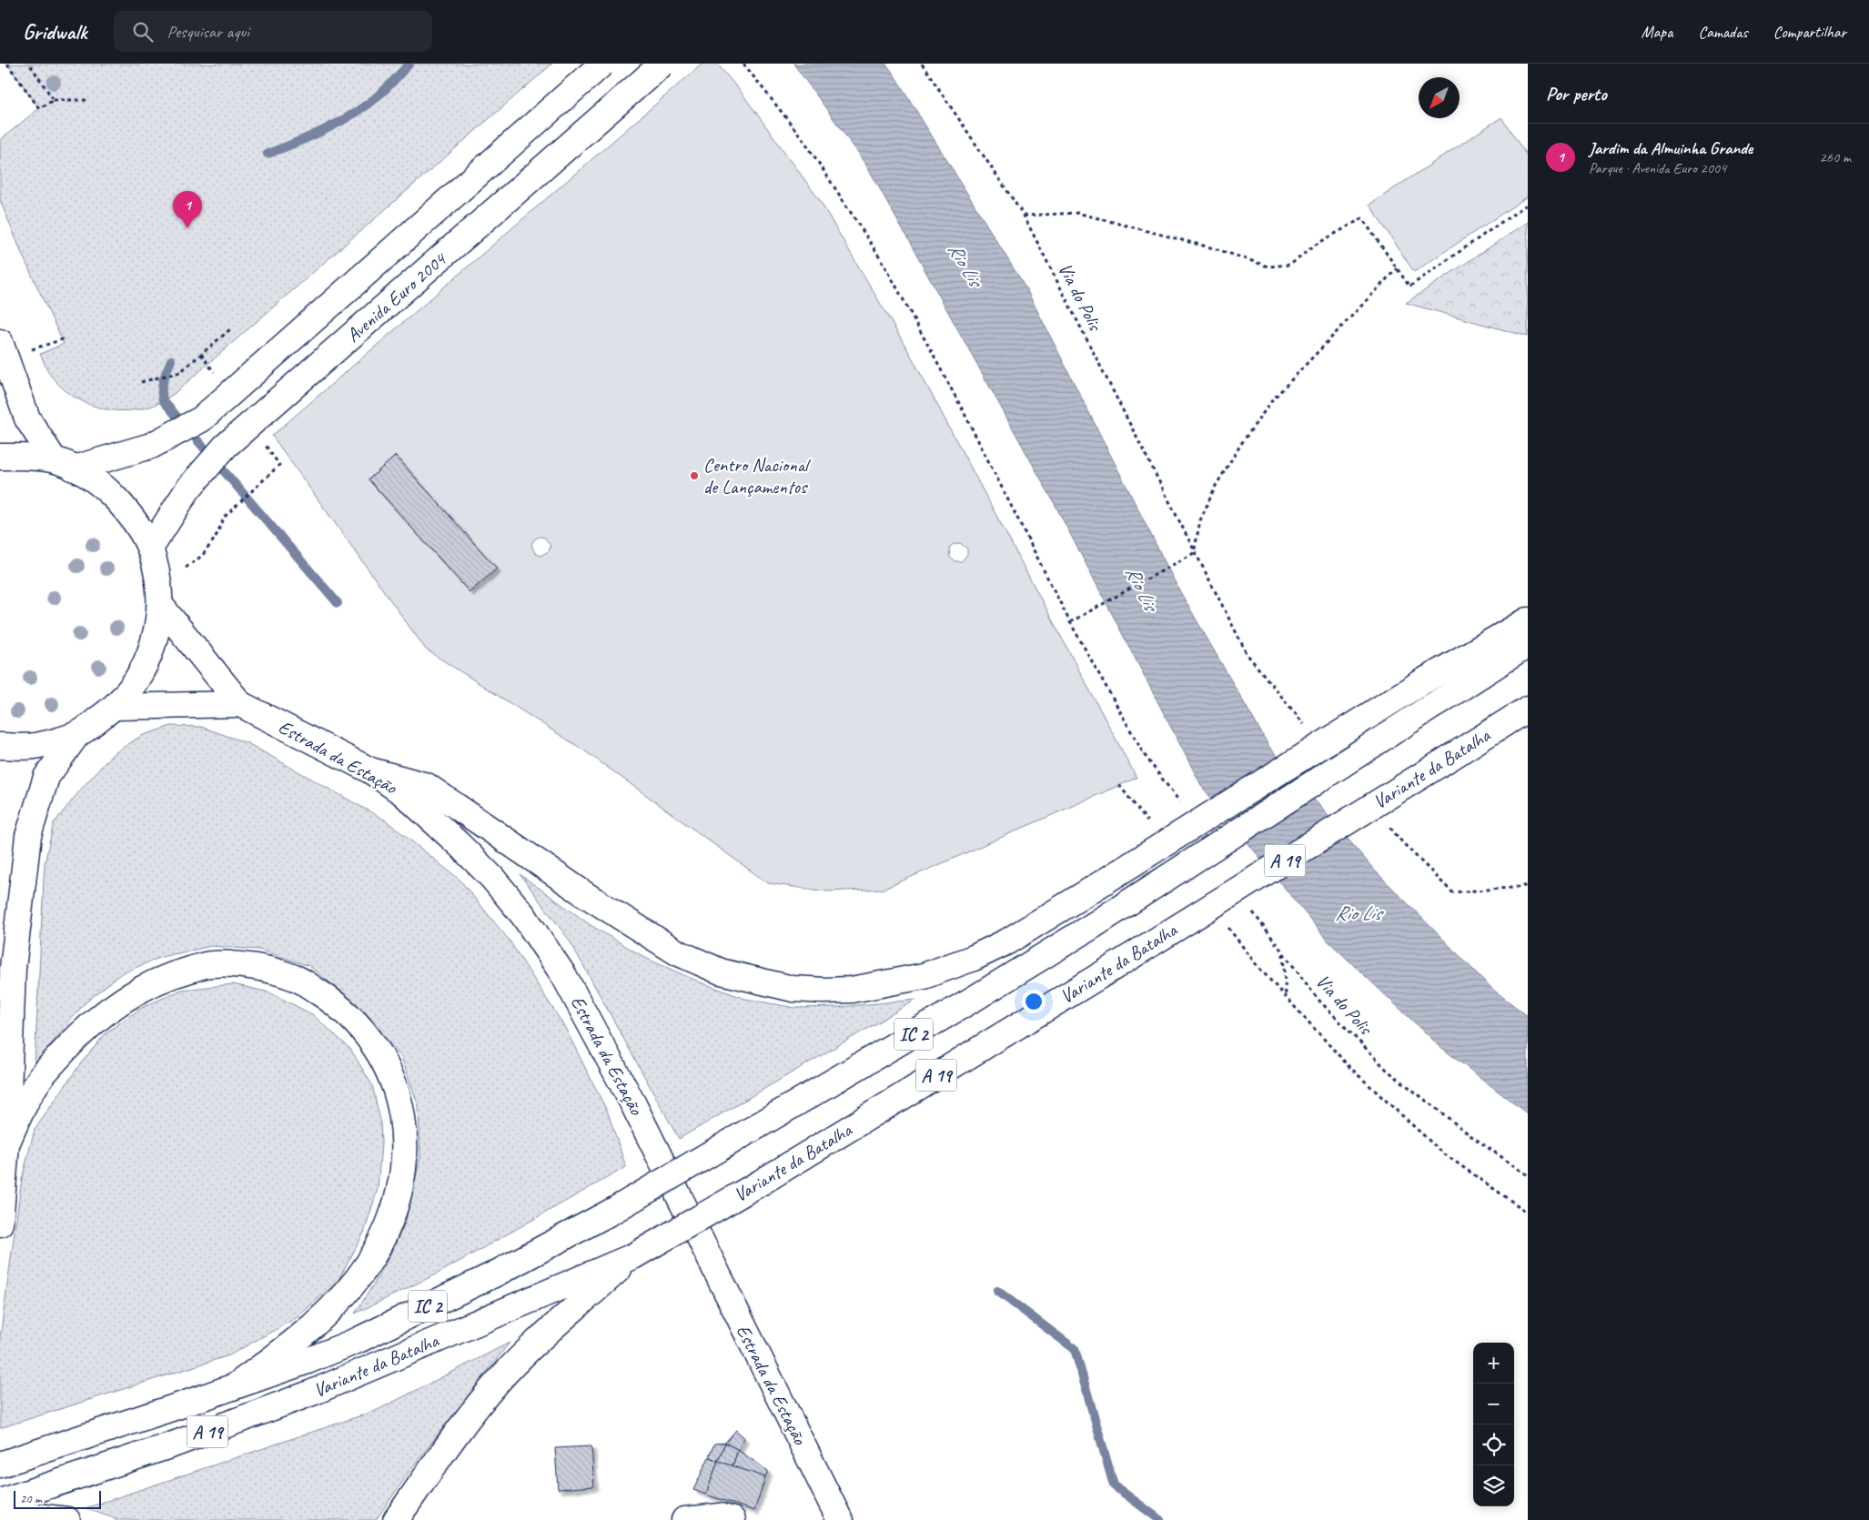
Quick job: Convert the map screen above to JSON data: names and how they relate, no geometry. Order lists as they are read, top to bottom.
{
  "streets": {
    "main road": [
      "Avenida Euro 2004",
      "Estrada da Estação",
      "Variante da Batalha",
      "A 19",
      "IC 2"
    ],
    "path": ["Via do Polis"]
  },
  "crossings": [
    ["A 19", "IC 2"]
  ],
  "water": ["Rio Lis"],
  "places": ["Centro Nacional de Lançamentos"],
  "scale_bar": "20 m",
  "north": "bottom left",
  "page": {
    "header": "Gridwalk",
    "search": "Pesquisar aqui",
    "nav": ["Mapa", "Camadas", "Compartilhar"],
    "heading": "Por perto",
    "list": [
      {
        "mark": "1",
        "name": "Jardim da Almuinha Grande",
        "note": "Parque · Avenida Euro 2004",
        "value": "260 m"
      }
    ],
    "pins": "1",
    "map_buttons": ["+", "−"],
    "scale": "20 m"
  }
}
